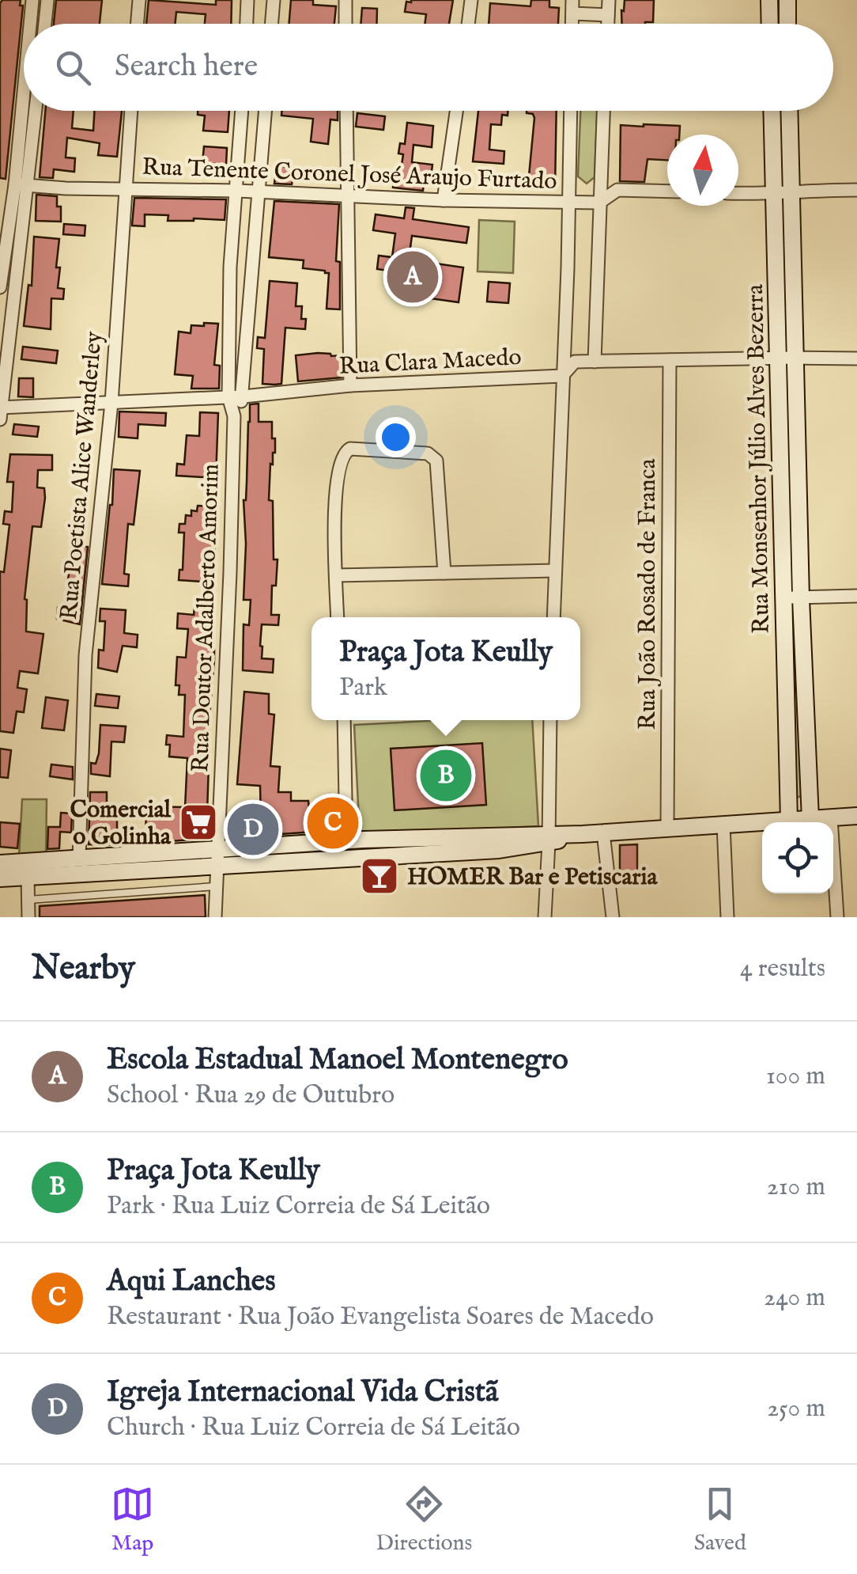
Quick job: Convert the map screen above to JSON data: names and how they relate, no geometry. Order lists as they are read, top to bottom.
{
  "streets": {
    "main road": ["Rua Monsenhor Júlio Alves Bezerra"],
    "street": [
      "Rua Tenente Coronel José Araujo Furtado",
      "Rua Clara Macedo",
      "Rua Poetista Alice Wanderley",
      "Rua João Rosado de Franca",
      "Rua Doutor Adalberto Amorim"
    ]
  },
  "crossings": [
    ["Rua Tenente Coronel José Araujo Furtado", "Rua Poetista Alice Wanderley"],
    ["Rua Tenente Coronel José Araujo Furtado", "Rua Doutor Adalberto Amorim"],
    ["Rua Clara Macedo", "Rua Monsenhor Júlio Alves Bezerra"],
    ["Rua Clara Macedo", "Rua Poetista Alice Wanderley"],
    ["Rua Clara Macedo", "Rua João Rosado de Franca"],
    ["Rua Clara Macedo", "Rua Doutor Adalberto Amorim"]
  ],
  "places": {
    "supermarket": ["Comercial o Golinha"],
    "bar": ["HOMER Bar e Petiscaria"]
  },
  "north": "top",
  "page": {
    "search": "Search here",
    "pins": [
      "A",
      "B",
      "C",
      "D"
    ],
    "popup": ["Praça Jota Keully", "Park"],
    "heading": ["Nearby", "4 results"],
    "list": [
      {
        "mark": "A",
        "name": "Escola Estadual Manoel Montenegro",
        "note": "School · Rua 29 de Outubro",
        "value": "100 m"
      },
      {
        "mark": "B",
        "name": "Praça Jota Keully",
        "note": "Park · Rua Luiz Correia de Sá Leitão",
        "value": "210 m"
      },
      {
        "mark": "C",
        "name": "Aqui Lanches",
        "note": "Restaurant · Rua João Evangelista Soares de Macedo",
        "value": "240 m"
      },
      {
        "mark": "D",
        "name": "Igreja Internacional Vida Cristã",
        "note": "Church · Rua Luiz Correia de Sá Leitão",
        "value": "250 m"
      }
    ],
    "nav": ["Map", "Directions", "Saved"]
  }
}
